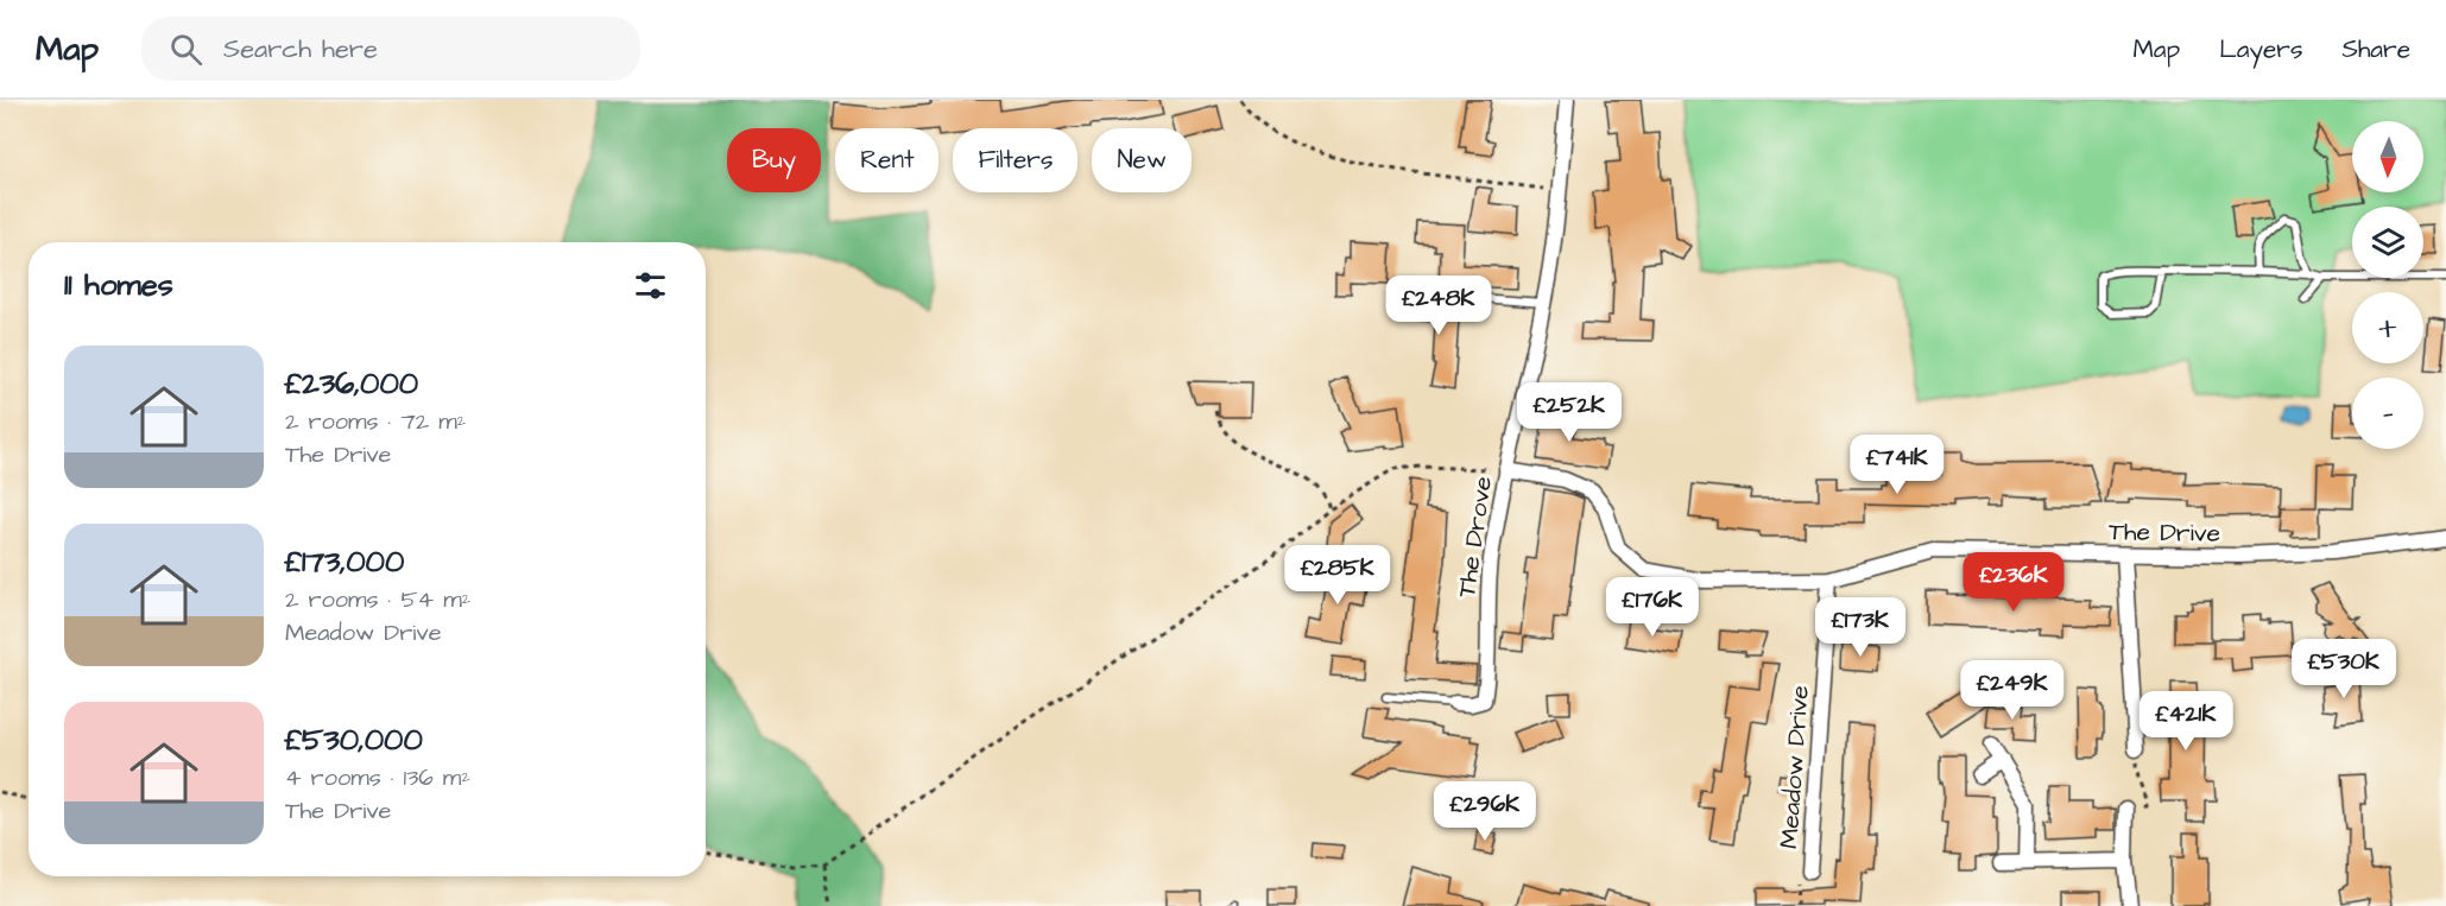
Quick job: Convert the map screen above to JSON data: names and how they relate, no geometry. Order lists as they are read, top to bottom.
{
  "streets": {
    "street": ["The Drive", "The Drove", "Meadow Drive"]
  },
  "crossings": [
    ["The Drive", "The Drove"],
    ["The Drive", "Meadow Drive"]
  ],
  "north": "bottom",
  "page": {
    "header": "Map",
    "search": "Search here",
    "nav": ["Map", "Layers", "Share"],
    "map_buttons": ["+", "−"],
    "chip": [
      "Buy",
      "Rent",
      "Filters",
      "New"
    ],
    "heading": "11 homes",
    "price": [
      "£248K",
      "£252K",
      "£741K",
      "£285K",
      "£236K",
      "£176K",
      "£173K",
      "£530K",
      "£249K",
      "£421K",
      "£296K"
    ],
    "list": [
      {
        "name": "£236,000",
        "note": "2 rooms · 72 m² · The Drive"
      },
      {
        "name": "£173,000",
        "note": "2 rooms · 54 m² · Meadow Drive"
      },
      {
        "name": "£530,000",
        "note": "4 rooms · 136 m² · The Drive"
      }
    ]
  }
}
